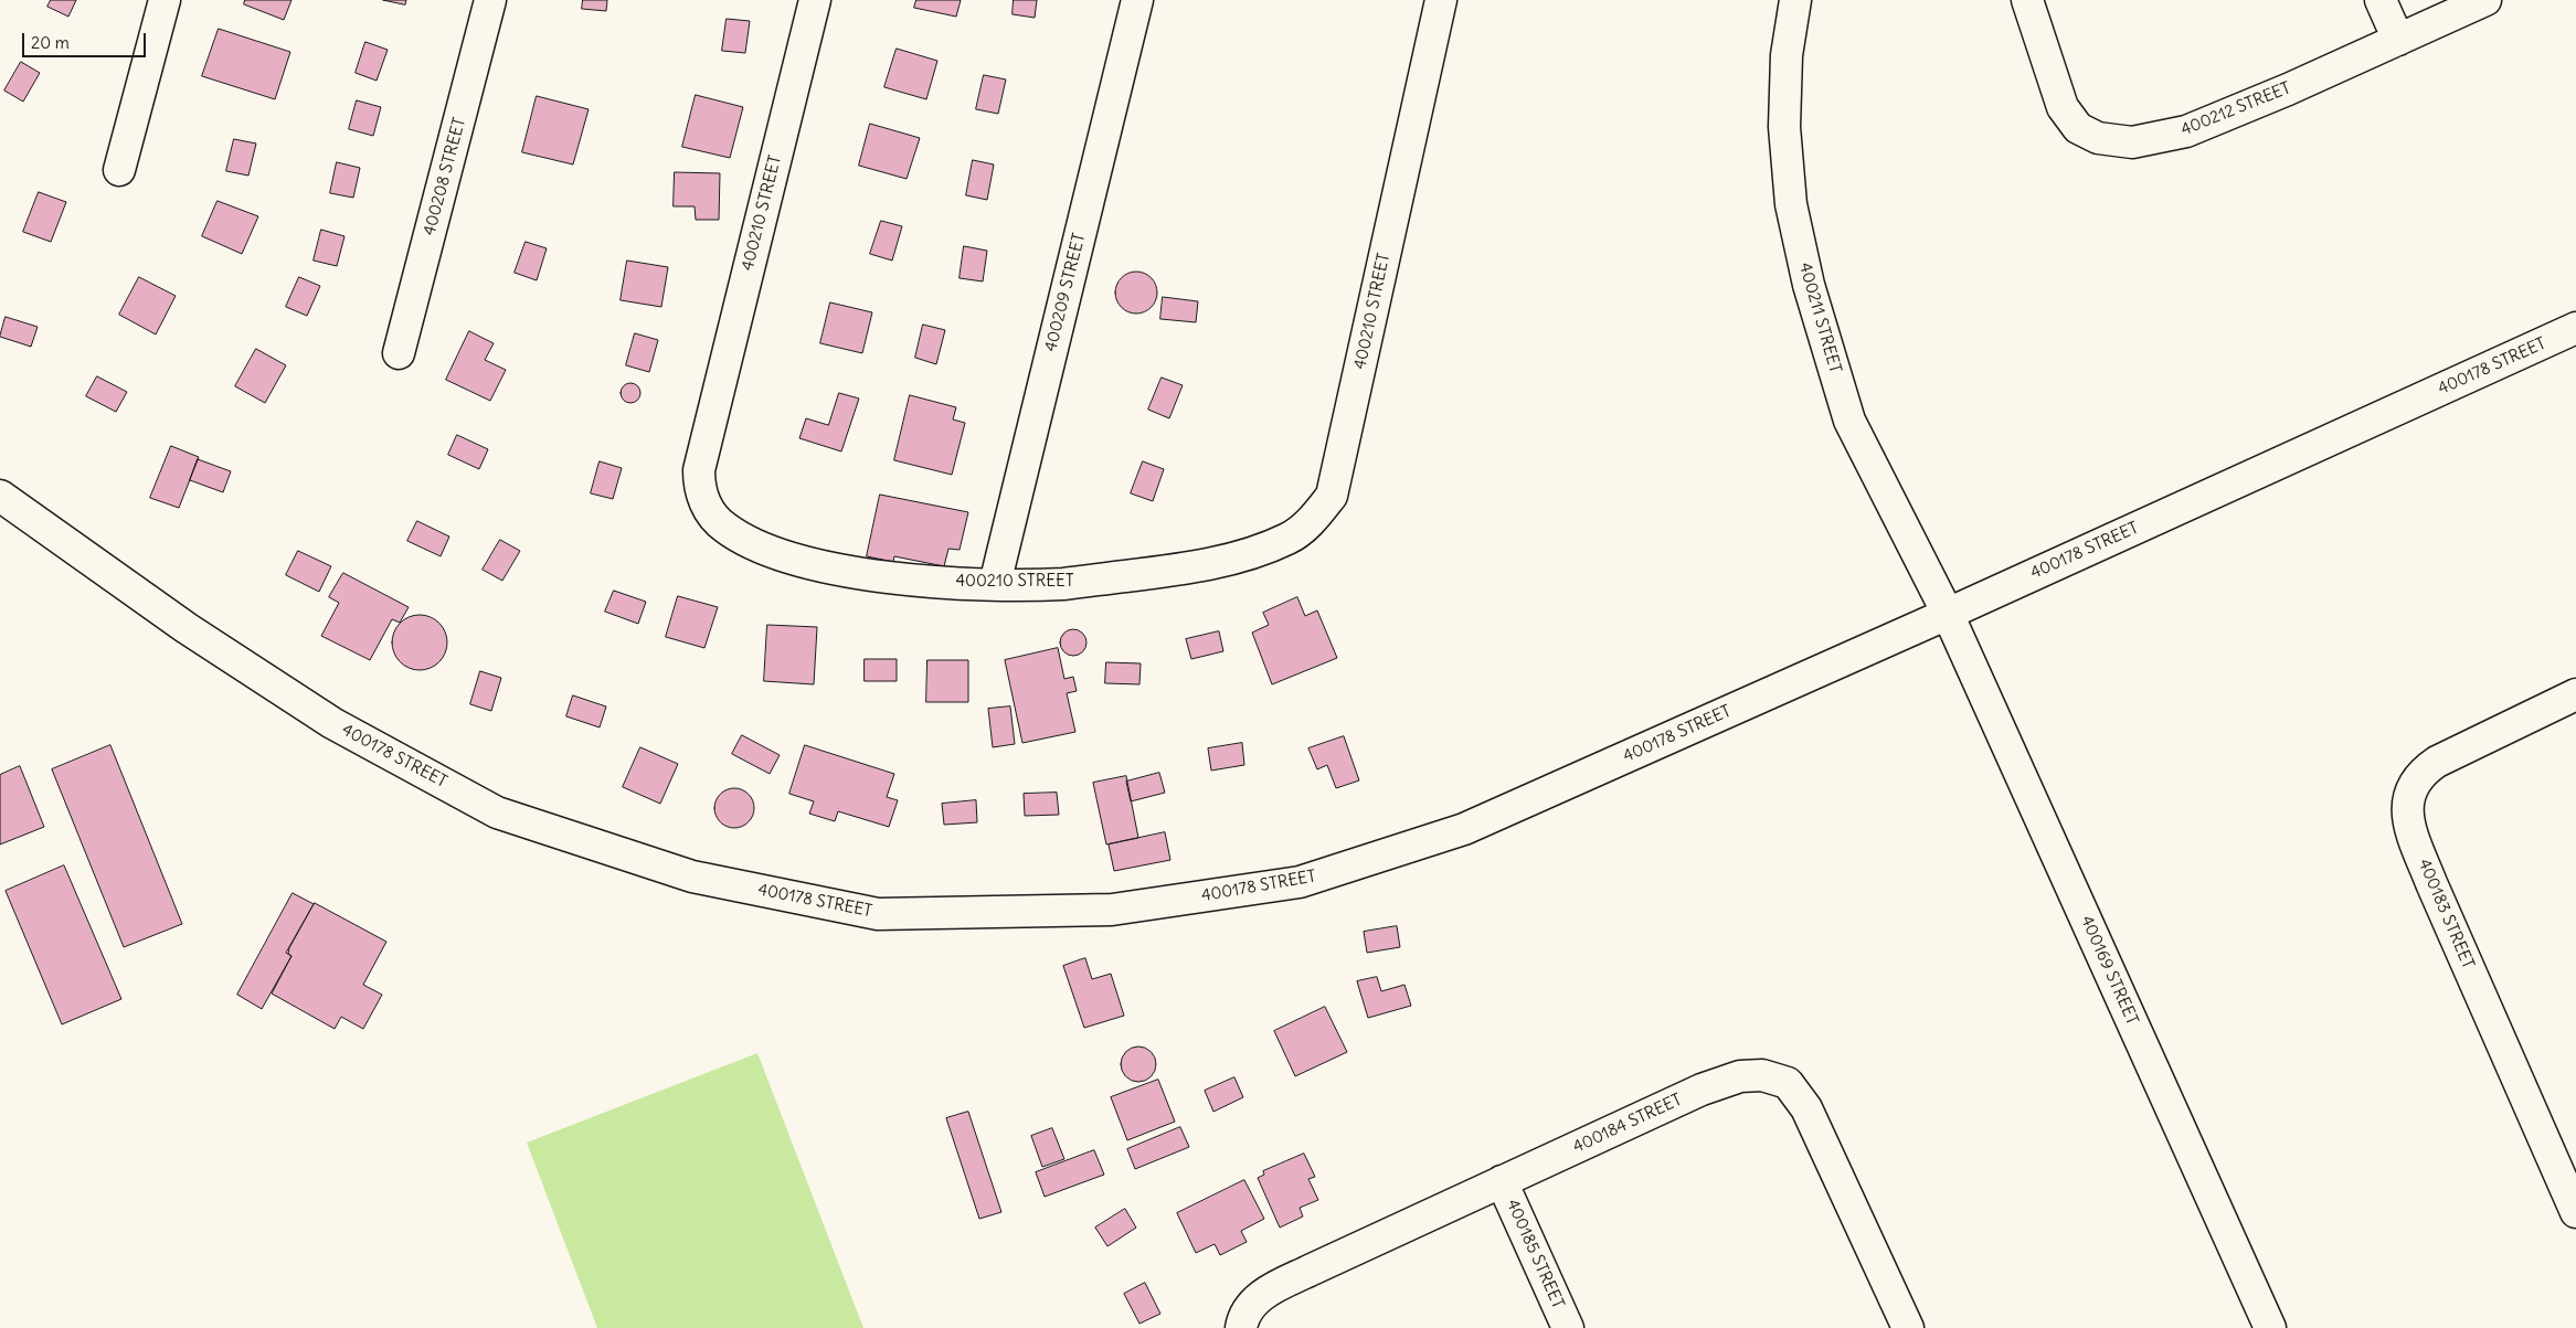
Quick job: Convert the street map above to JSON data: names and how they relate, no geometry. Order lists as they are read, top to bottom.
{
  "streets": {
    "street": [
      "400212 STREET",
      "400208 STREET",
      "400210 STREET",
      "400209 STREET",
      "400211 STREET",
      "400178 STREET",
      "400183 STREET",
      "400169 STREET",
      "400184 STREET",
      "400185 STREET"
    ]
  },
  "crossings": [
    ["400210 STREET", "400209 STREET"],
    ["400211 STREET", "400178 STREET"],
    ["400211 STREET", "400169 STREET"],
    ["400178 STREET", "400169 STREET"],
    ["400184 STREET", "400185 STREET"]
  ],
  "scale_bar": "20 m"
}
